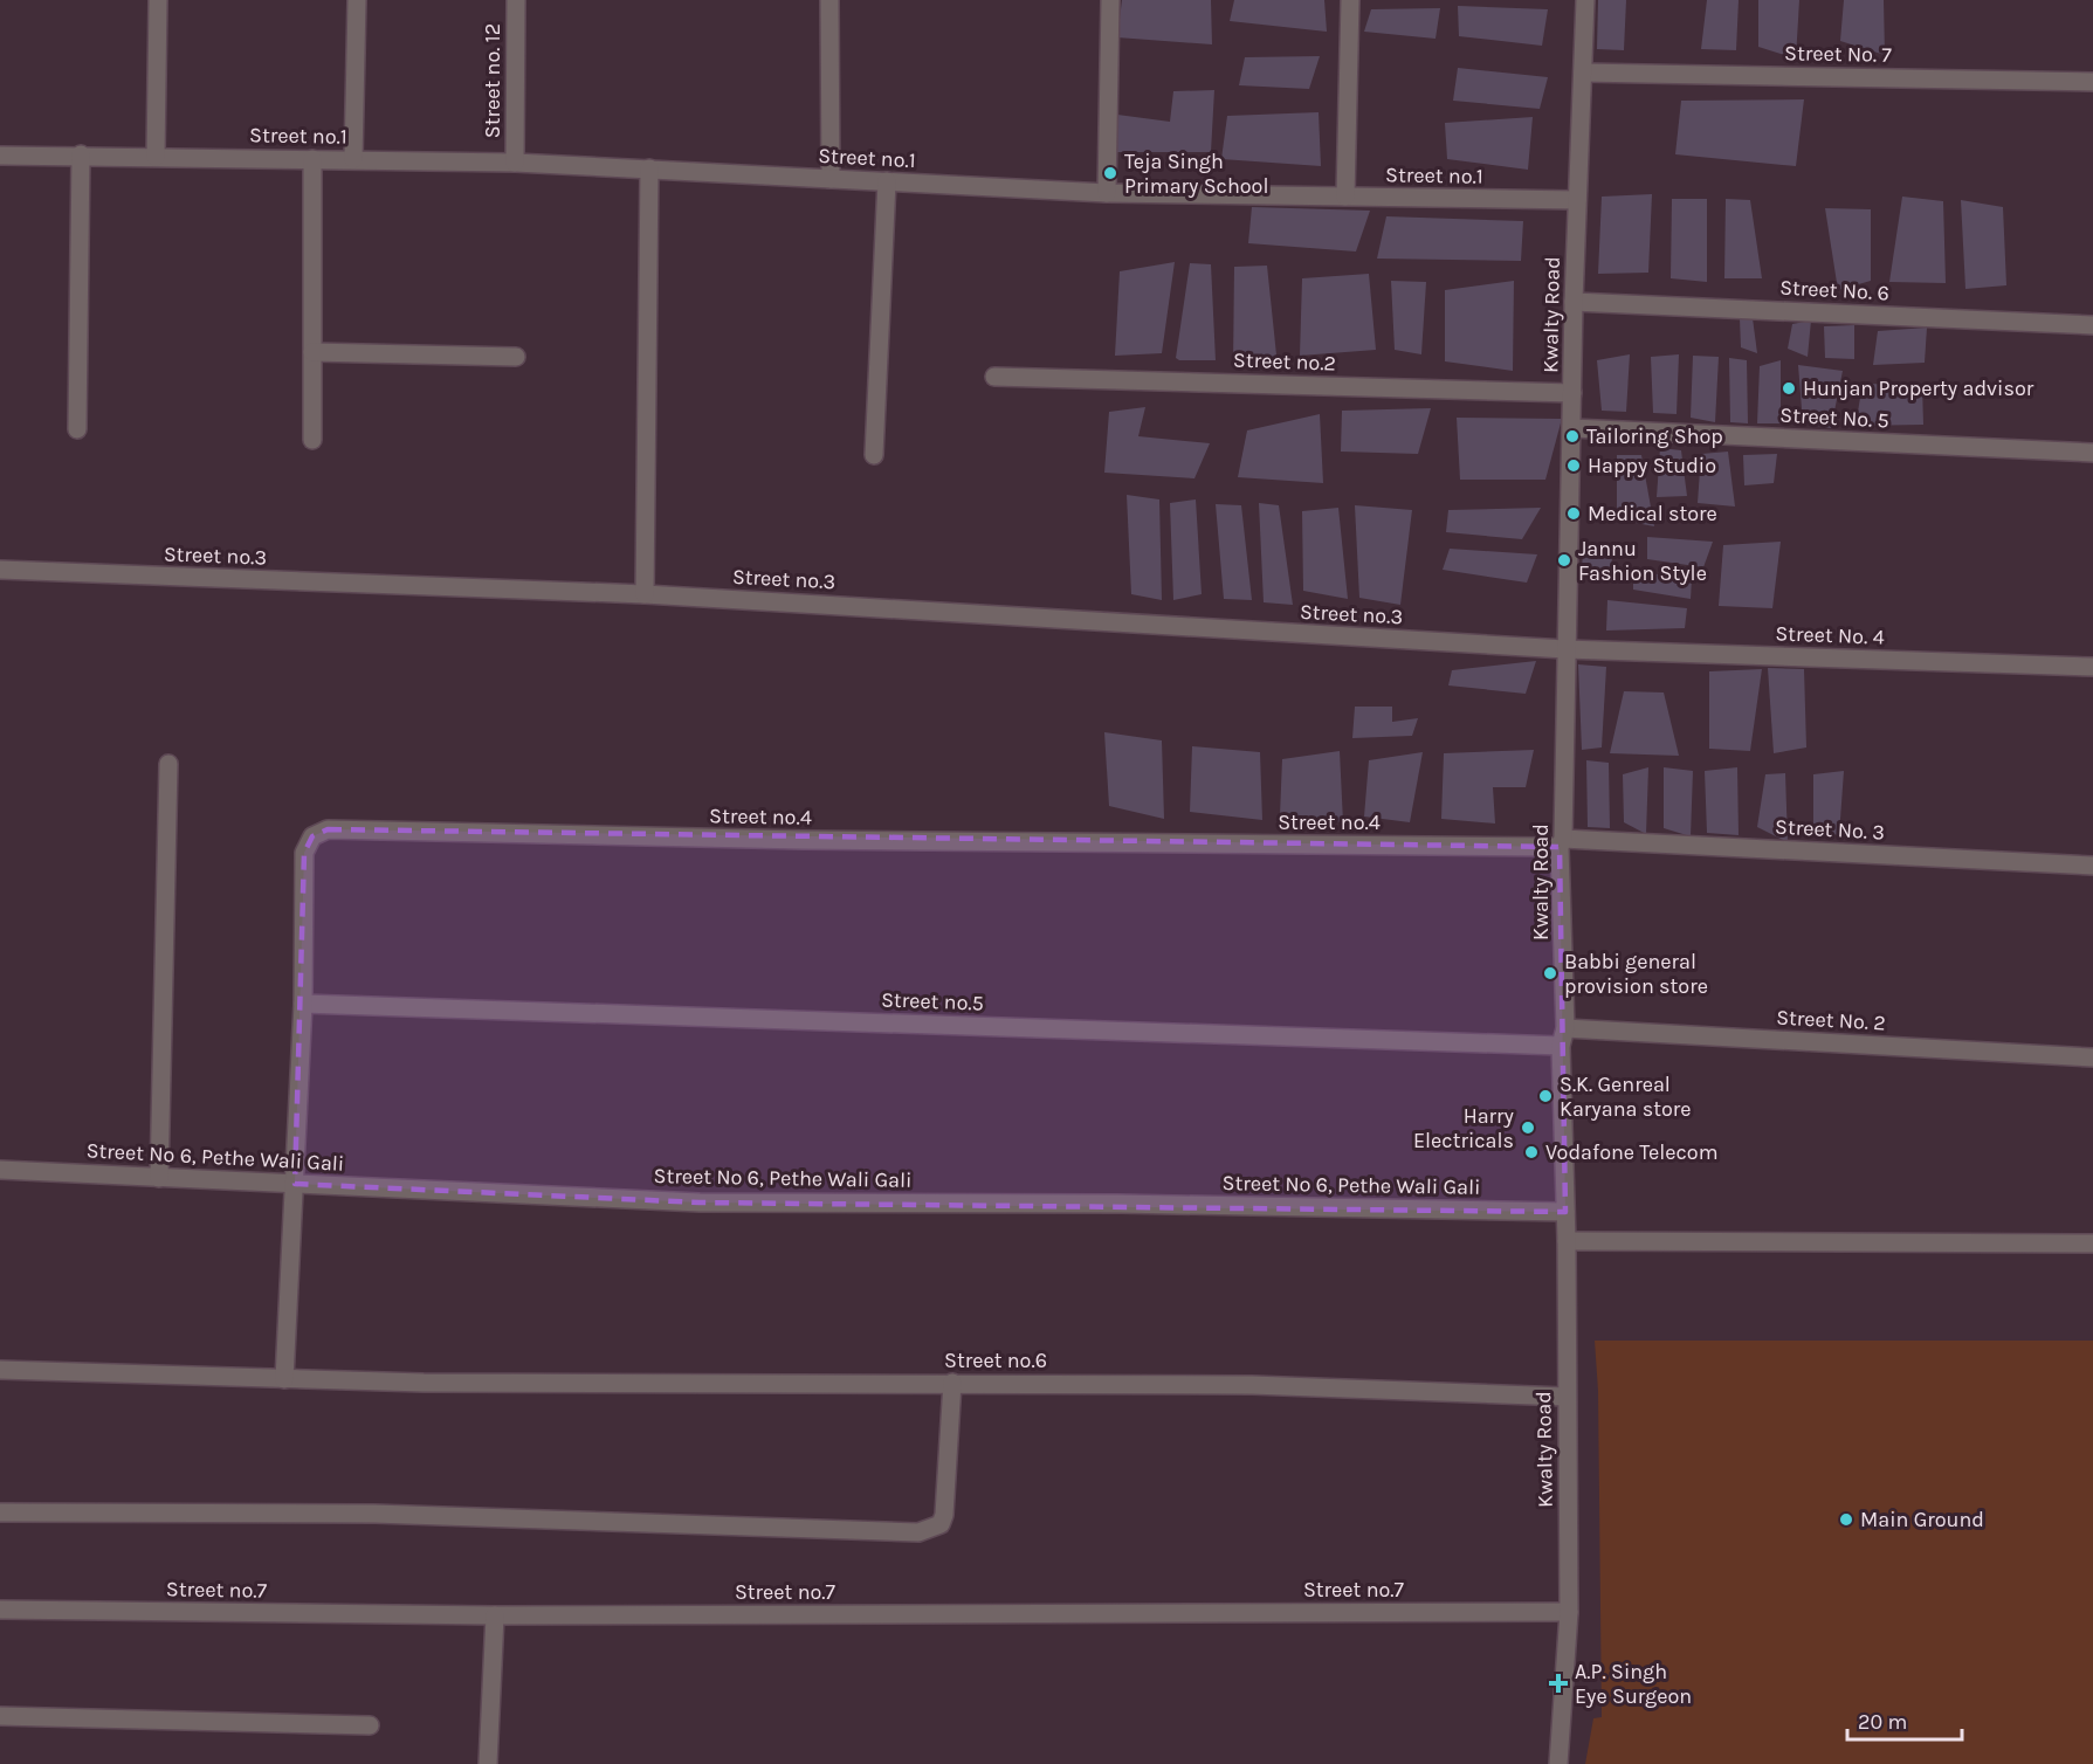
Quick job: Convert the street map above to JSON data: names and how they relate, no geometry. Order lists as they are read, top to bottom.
{
  "streets": {
    "street": [
      "Street No. 7",
      "Street no. 12",
      "Street no.1",
      "Street No. 6",
      "Kwalty Road",
      "Street no.2",
      "Street No. 5",
      "Street no.3",
      "Street No. 4",
      "Street no.4",
      "Street No. 3",
      "Street no.5",
      "Street No. 2",
      "Street No 6, Pethe Wali Gali",
      "Street no.6",
      "Street no.7"
    ]
  },
  "crossings": [
    ["Street No. 7", "Kwalty Road"],
    ["Street no. 12", "Street no.1"],
    ["Street no.1", "Kwalty Road"],
    ["Street No. 6", "Kwalty Road"],
    ["Kwalty Road", "Street no.2"],
    ["Kwalty Road", "Street No. 5"],
    ["Kwalty Road", "Street no.3"],
    ["Kwalty Road", "Street No. 4"],
    ["Kwalty Road", "Street no.4"],
    ["Kwalty Road", "Street No. 3"],
    ["Kwalty Road", "Street no.5"],
    ["Kwalty Road", "Street No. 2"],
    ["Kwalty Road", "Street No 6, Pethe Wali Gali"],
    ["Kwalty Road", "Street no.6"],
    ["Kwalty Road", "Street no.7"],
    ["Street no.3", "Street No. 4"],
    ["Street no.4", "Street No. 3"],
    ["Street no.4", "Street no.5"],
    ["Street no.4", "Street No 6, Pethe Wali Gali"],
    ["Street no.4", "Street no.6"],
    ["Street no.5", "Street No. 2"]
  ],
  "places": {
    "other": [
      "Teja Singh Primary School",
      "Hunjan Property advisor",
      "Tailoring Shop",
      "Happy Studio",
      "Medical store",
      "Jannu Fashion Style",
      "Babbi general provision store",
      "S.K. Genreal Karyana store",
      "Harry Electricals",
      "Vodafone Telecom",
      "Main Ground"
    ],
    "health": ["A.P. Singh Eye Surgeon"]
  },
  "scale_bar": "20 m"
}
